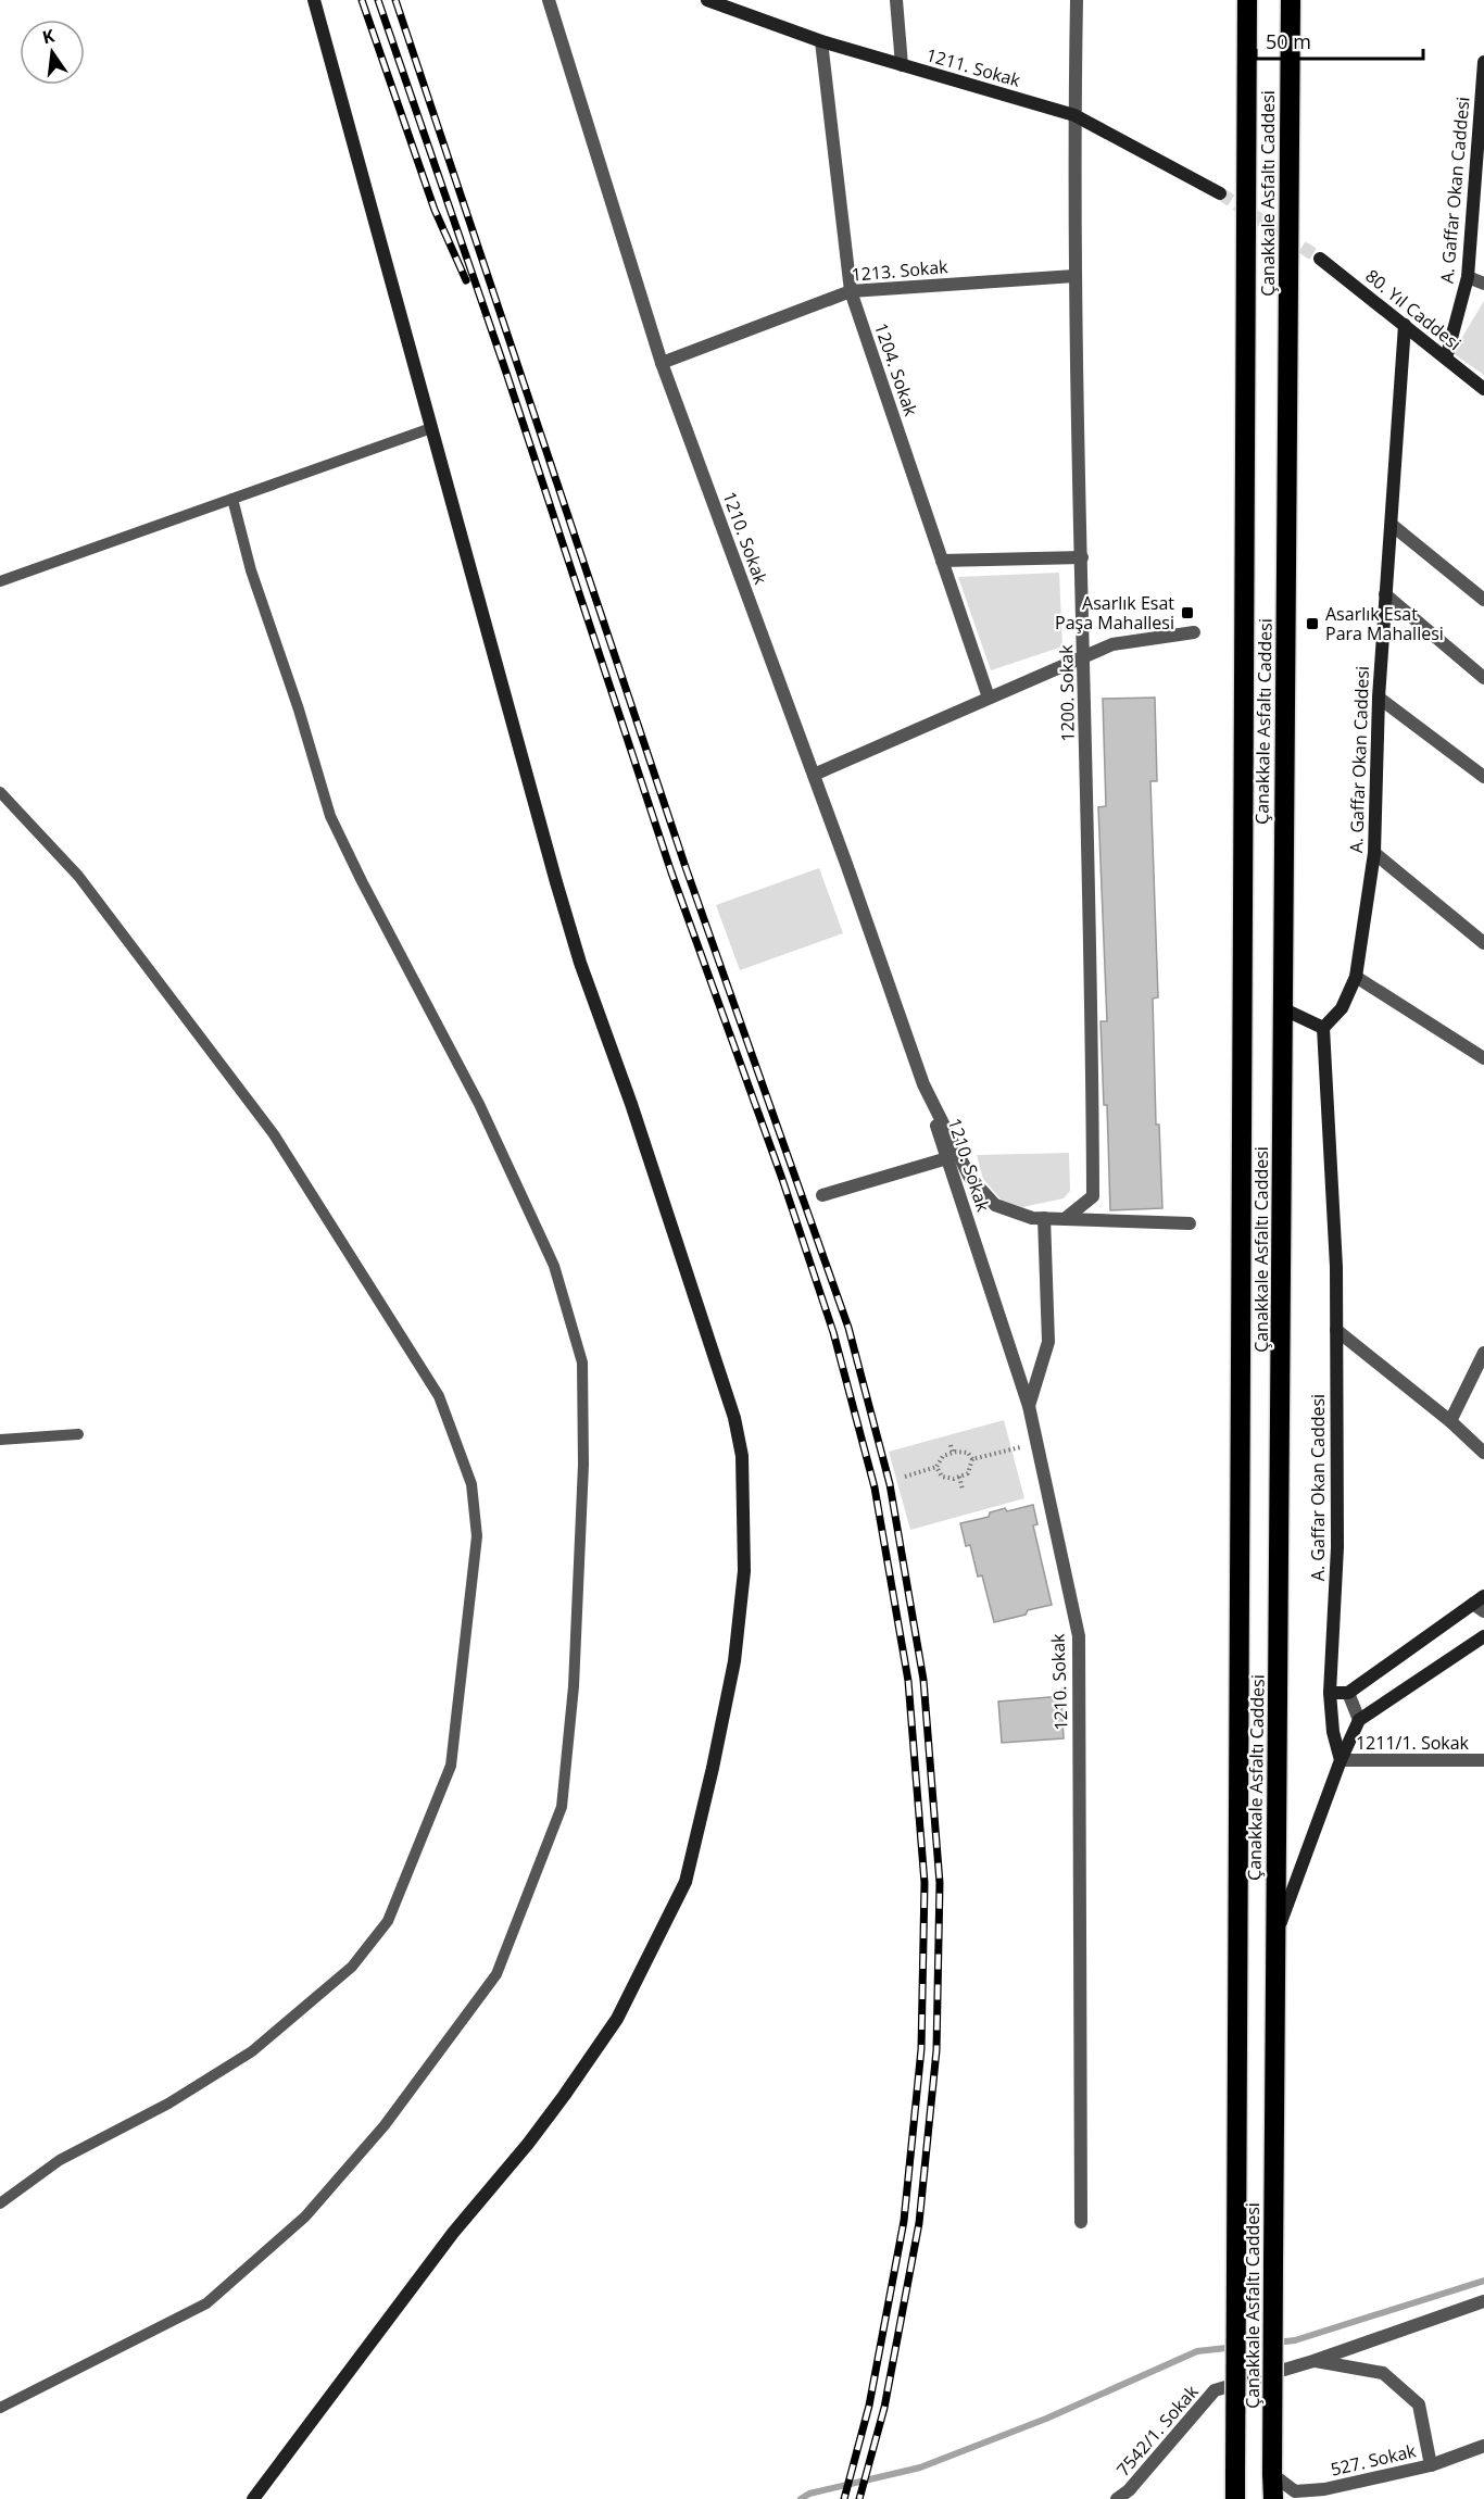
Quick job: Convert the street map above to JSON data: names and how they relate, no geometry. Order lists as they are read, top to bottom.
{
  "streets": {
    "highway": ["Çanakkale Asfaltı Caddesi"],
    "street": [
      "1211. Sokak",
      "A. Gaffar Okan Caddesi",
      "1213. Sokak",
      "80. Yıl Caddesi",
      "1204. Sokak",
      "1210. Sokak",
      "1200. Sokak",
      "1211/1. Sokak",
      "7542/1. Sokak",
      "527. Sokak"
    ]
  },
  "crossings": [
    ["1211. Sokak", "1204. Sokak"],
    ["1211. Sokak", "1200. Sokak"],
    ["A. Gaffar Okan Caddesi", "80. Yıl Caddesi"],
    ["A. Gaffar Okan Caddesi", "1211/1. Sokak"],
    ["Çanakkale Asfaltı Caddesi", "527. Sokak"],
    ["1213. Sokak", "1204. Sokak"],
    ["1213. Sokak", "1210. Sokak"],
    ["1213. Sokak", "1200. Sokak"],
    ["1210. Sokak", "1200. Sokak"],
    ["7542/1. Sokak", "527. Sokak"]
  ],
  "places": {
    "transit": ["Asarlık Esat Paşa Mahallesi", "Asarlık Esat Para Mahallesi"]
  },
  "scale_bar": "50 m",
  "north": "top"
}
